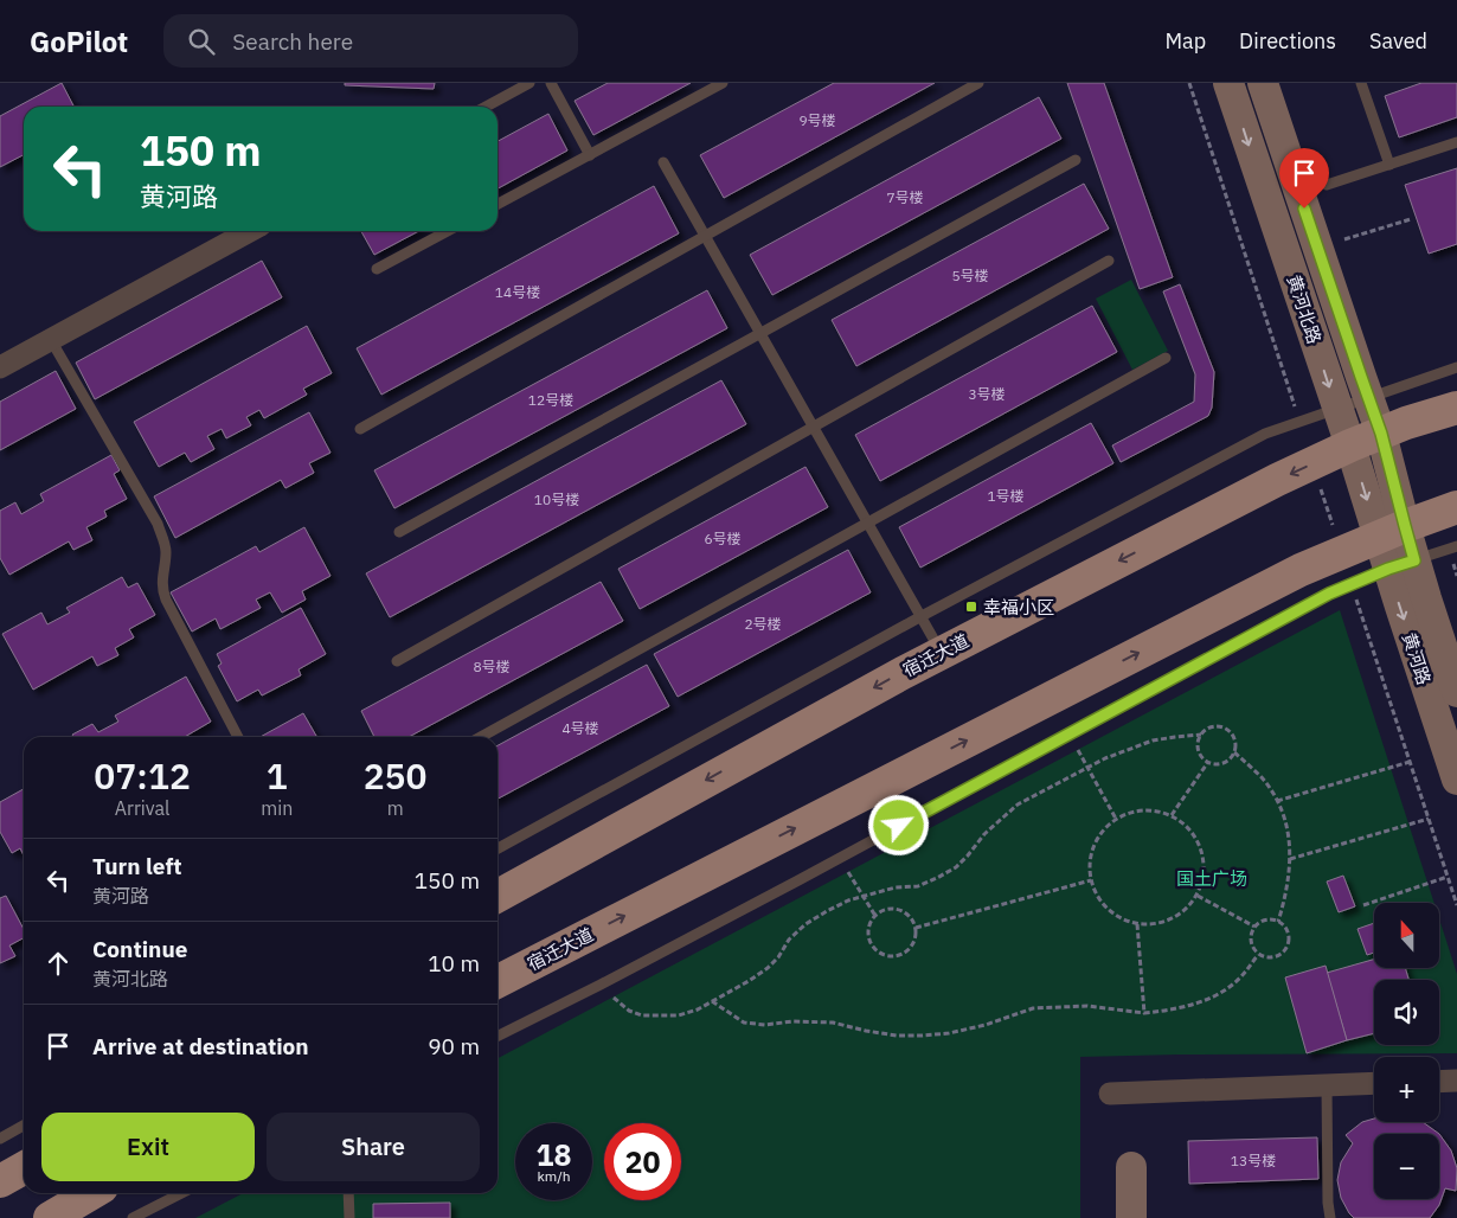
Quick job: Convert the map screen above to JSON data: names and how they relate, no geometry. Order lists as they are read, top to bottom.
{
  "streets": {
    "main road": ["黄河北路", "宿迁大道", "黄河路"]
  },
  "crossings": [
    ["黄河北路", "宿迁大道"],
    ["黄河北路", "黄河路"],
    ["宿迁大道", "黄河路"]
  ],
  "parks": ["国土广场"],
  "places": {
    "transit": ["幸福小区"]
  },
  "house_numbers": [
    "9号楼",
    "7号楼",
    "5号楼",
    "14号楼",
    "3号楼",
    "12号楼",
    "1号楼",
    "10号楼",
    "6号楼",
    "2号楼",
    "8号楼",
    "4号楼",
    "13号楼"
  ],
  "north": "top",
  "page": {
    "header": "GoPilot",
    "search": "Search here",
    "nav": ["Map", "Directions", "Saved"],
    "turn": ["150 m", "黄河路"],
    "eta": [
      "07:12",
      "Arrival",
      "1",
      "min",
      "250",
      "m"
    ],
    "list": [
      {
        "name": "Turn left",
        "note": "黄河路",
        "value": "150 m"
      },
      {
        "name": "Continue",
        "note": "黄河北路",
        "value": "10 m"
      },
      {
        "name": "Arrive at destination",
        "value": "90 m"
      }
    ],
    "map_buttons": ["+", "−"],
    "buttons": ["Exit", "Share"],
    "speed": "18 km/h",
    "limit": "20"
  }
}
